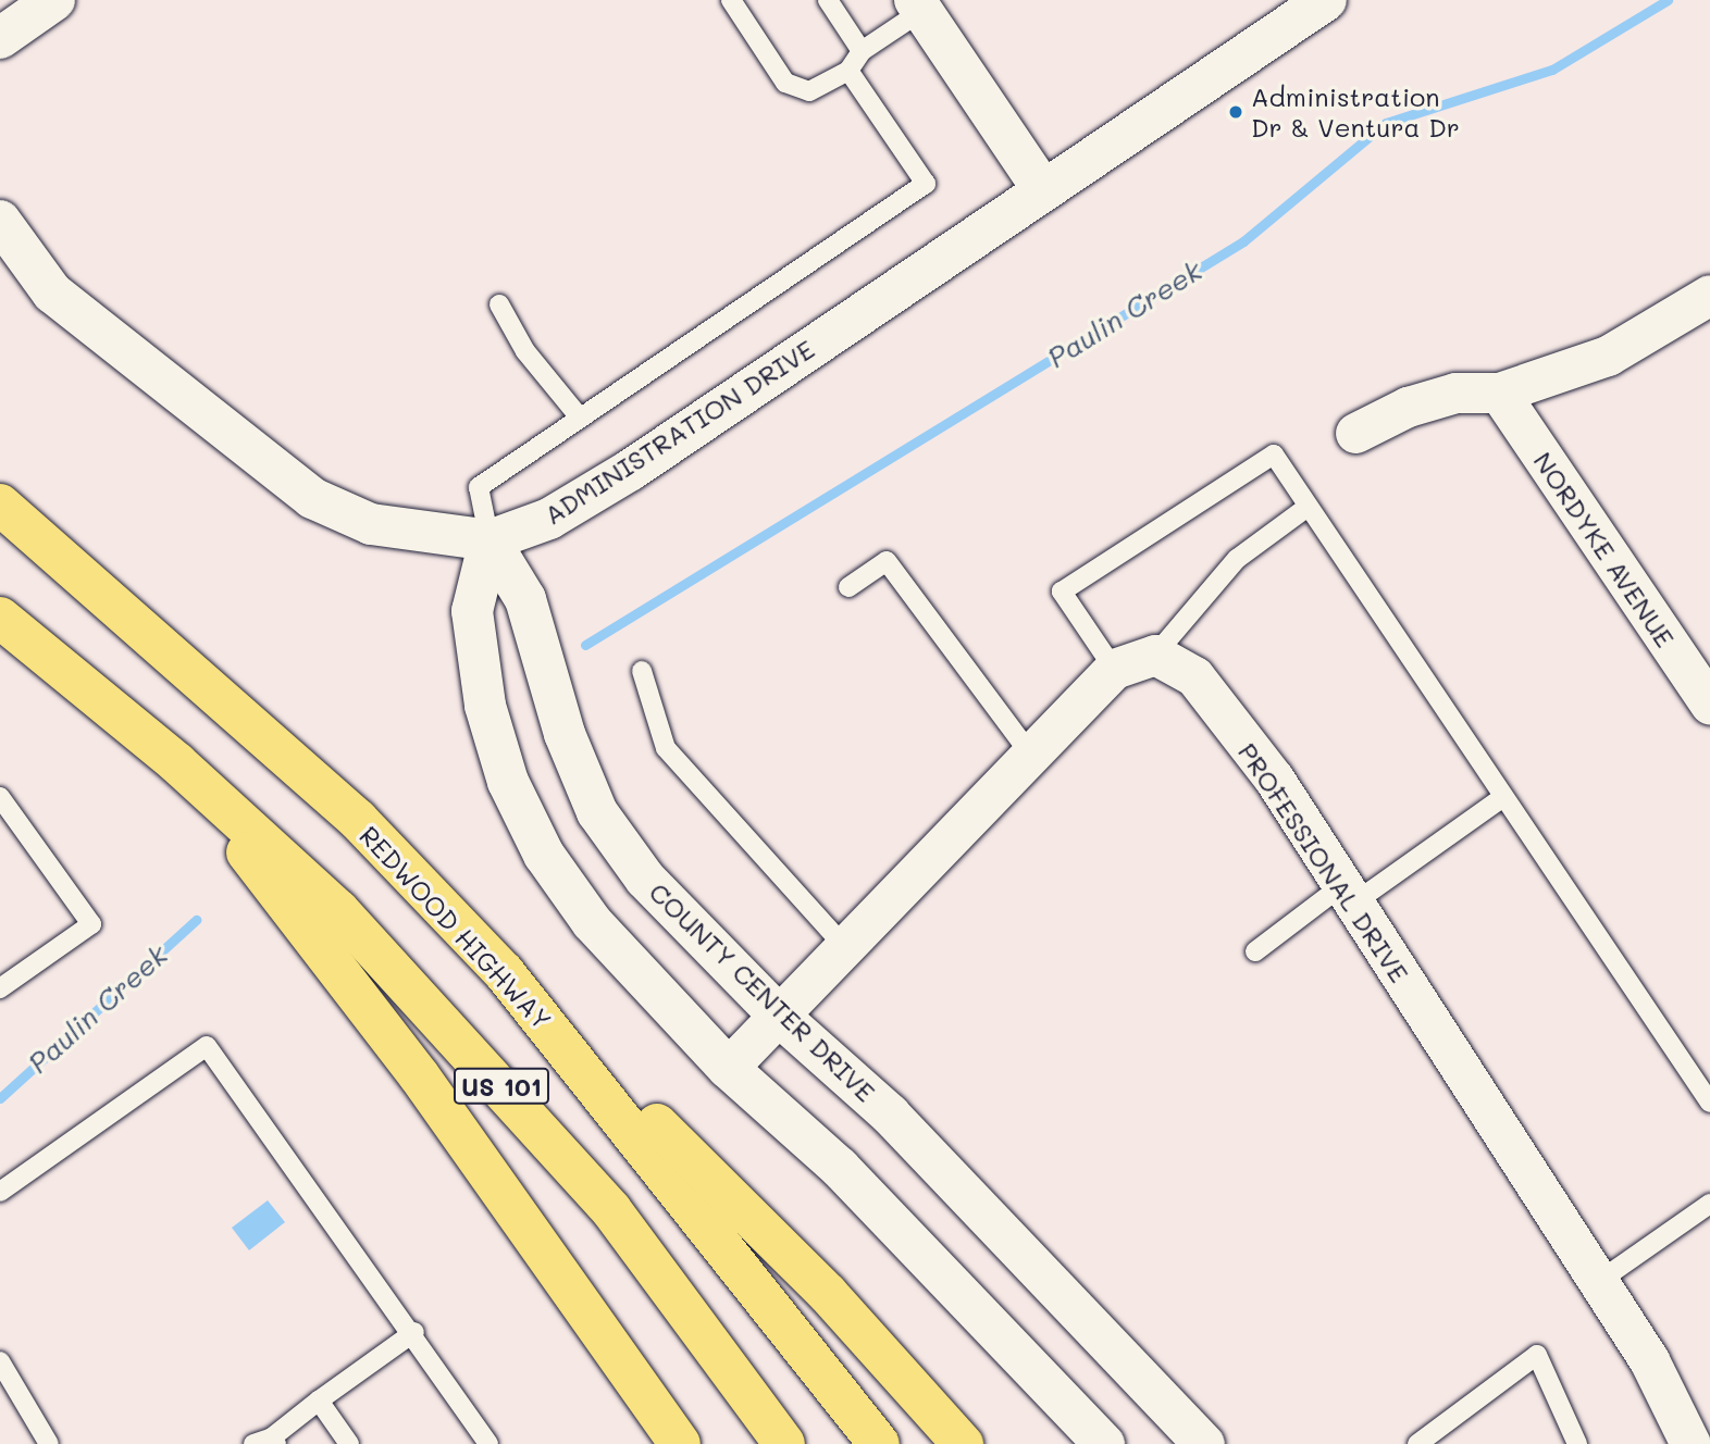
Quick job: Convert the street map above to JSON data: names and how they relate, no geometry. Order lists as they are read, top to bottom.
{
  "streets": {
    "highway": ["REDWOOD HIGHWAY", "US 101"],
    "street": [
      "ADMINISTRATION DRIVE",
      "NORDYKE AVENUE",
      "PROFESSIONAL DRIVE",
      "COUNTY CENTER DRIVE"
    ]
  },
  "crossings": [
    ["ADMINISTRATION DRIVE", "COUNTY CENTER DRIVE"]
  ],
  "water": ["Paulin Creek"],
  "places": ["Administration Dr & Ventura Dr"]
}
